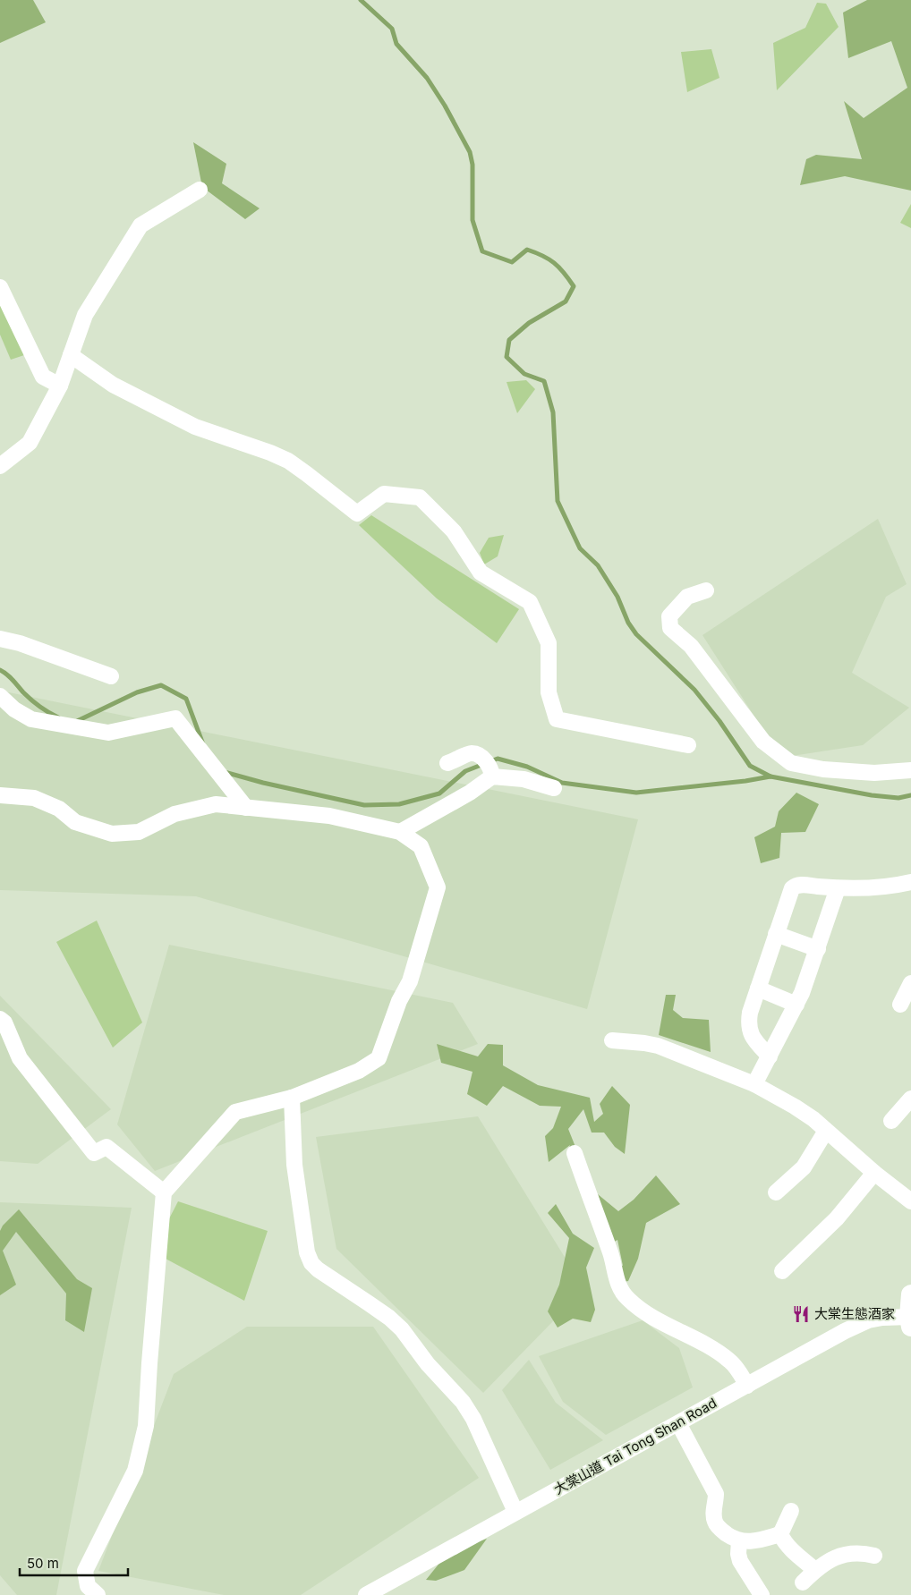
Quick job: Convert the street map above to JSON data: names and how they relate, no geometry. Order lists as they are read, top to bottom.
{
  "streets": {
    "street": ["大棠山道 Tai Tong Shan Road"]
  },
  "places": {
    "restaurant": ["大棠生態酒家"]
  },
  "scale_bar": "50 m"
}
